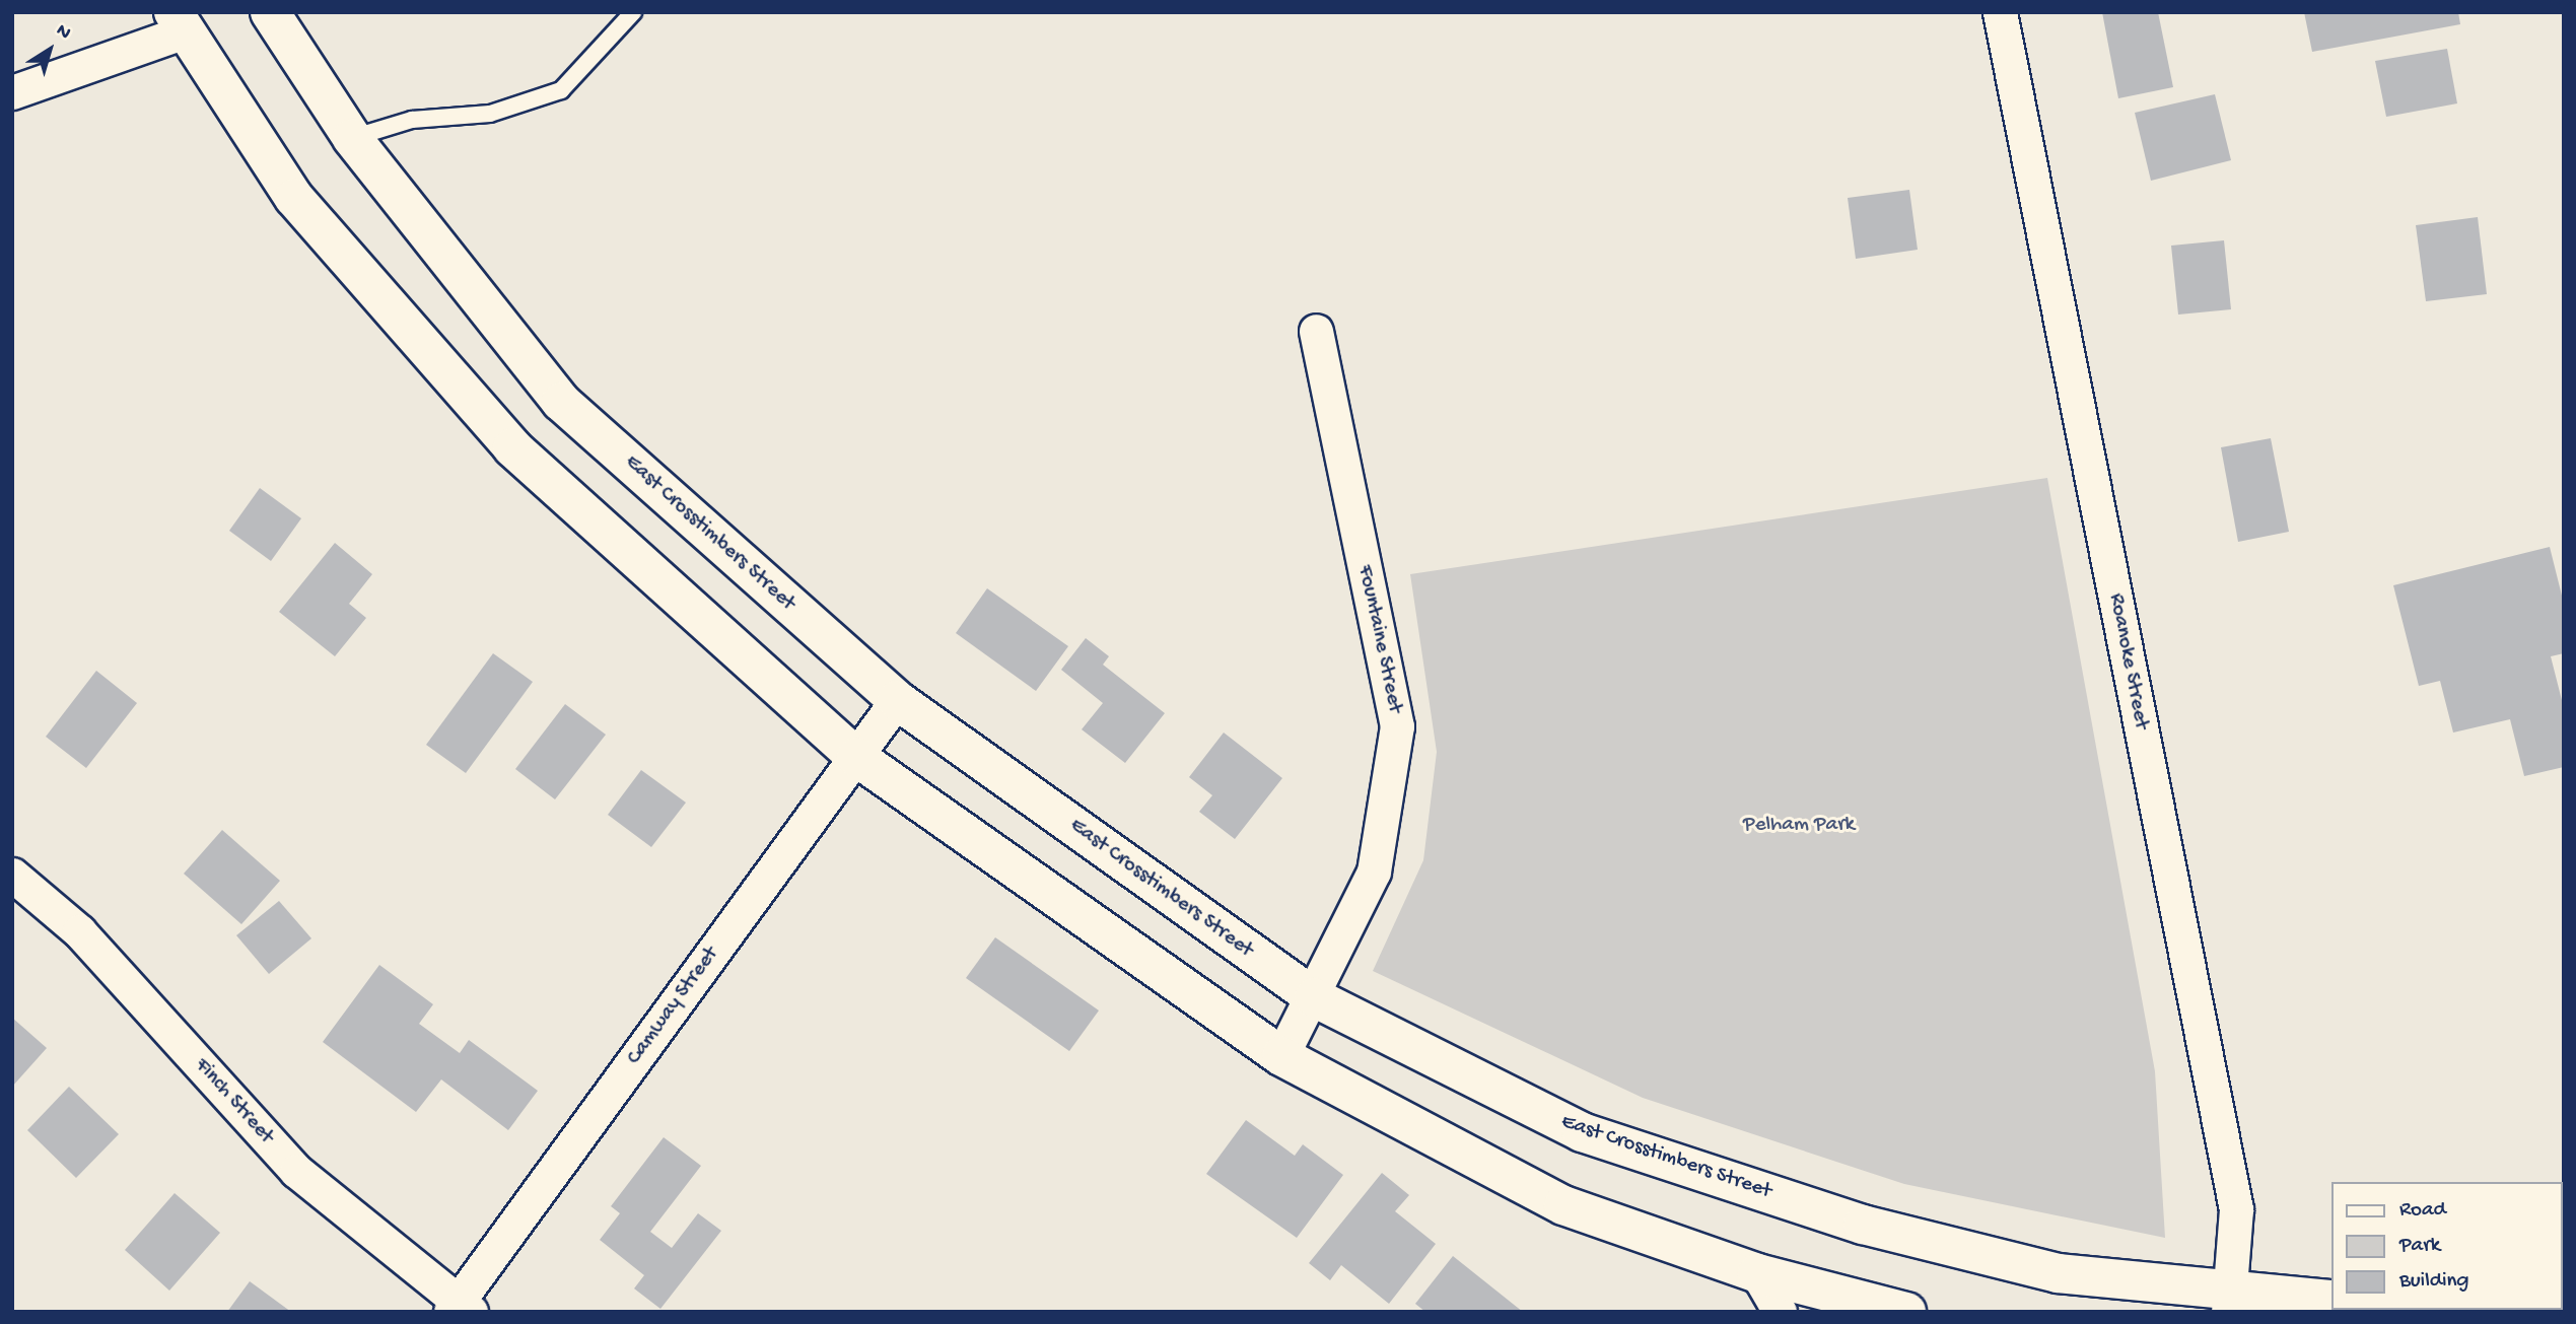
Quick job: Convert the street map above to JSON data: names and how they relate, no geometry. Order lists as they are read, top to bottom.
{
  "streets": {
    "main road": ["East Crosstimbers Street"],
    "street": [
      "Fountaine Street",
      "Roanoke Street",
      "Camway Street",
      "Finch Street"
    ]
  },
  "crossings": [
    ["East Crosstimbers Street", "Fountaine Street"],
    ["East Crosstimbers Street", "Roanoke Street"],
    ["East Crosstimbers Street", "Camway Street"],
    ["Camway Street", "Finch Street"]
  ],
  "parks": ["Pelham Park"],
  "legend": ["Road", "Park", "Building"],
  "north": "top right"
}
